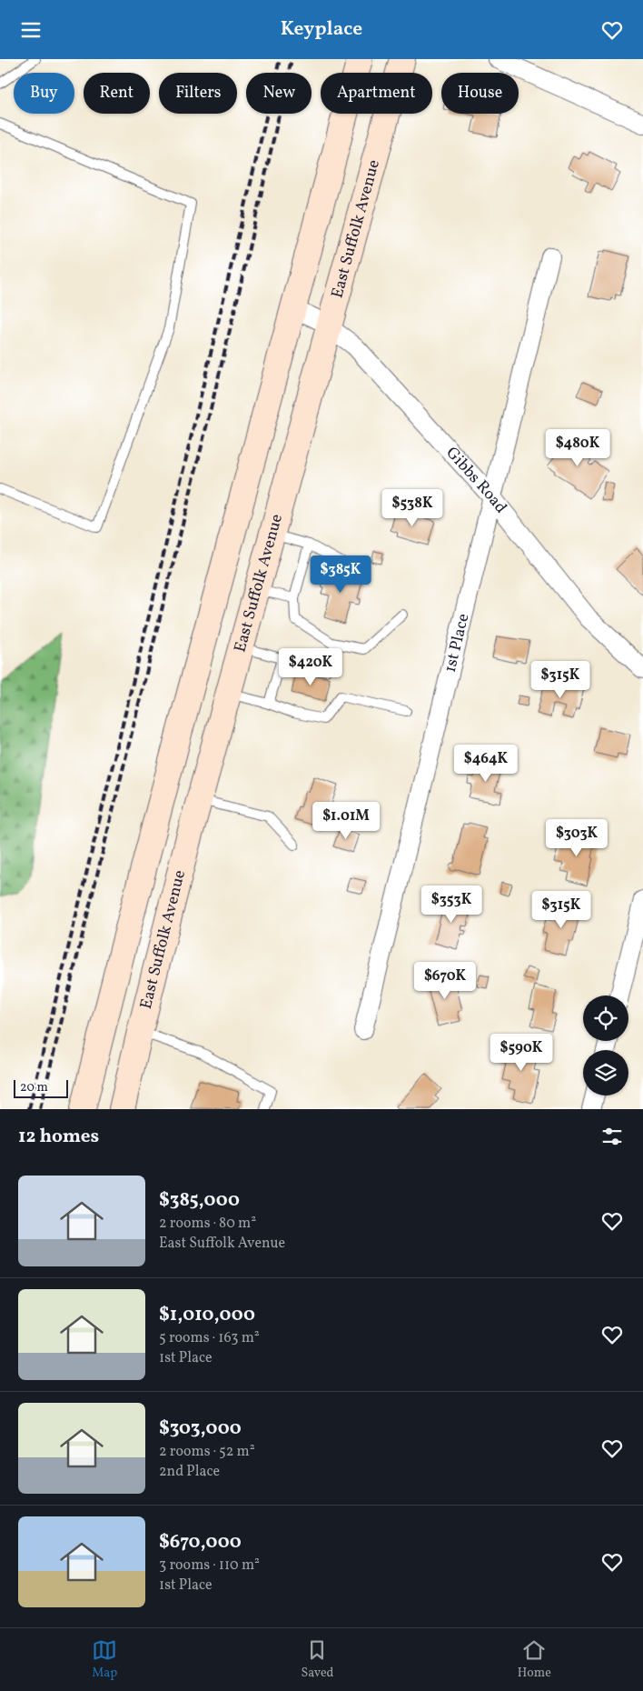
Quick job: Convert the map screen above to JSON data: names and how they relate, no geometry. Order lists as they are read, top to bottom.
{
  "streets": {
    "main road": ["East Suffolk Avenue"],
    "street": ["Gibbs Road", "1st Place"]
  },
  "crossings": [
    ["East Suffolk Avenue", "Gibbs Road"],
    ["Gibbs Road", "1st Place"]
  ],
  "scale_bar": "20 m",
  "page": {
    "header": "Keyplace",
    "chip": [
      "Buy",
      "Rent",
      "Filters",
      "New",
      "Apartment",
      "House"
    ],
    "price": [
      "$480K",
      "$538K",
      "$385K",
      "$420K",
      "$315K",
      "$464K",
      "$1.01M",
      "$303K",
      "$353K",
      "$315K",
      "$670K",
      "$590K"
    ],
    "scale": "20 m",
    "heading": "12 homes",
    "list": [
      {
        "name": "$385,000",
        "note": "2 rooms · 80 m² · East Suffolk Avenue"
      },
      {
        "name": "$1,010,000",
        "note": "5 rooms · 163 m² · 1st Place"
      },
      {
        "name": "$303,000",
        "note": "2 rooms · 52 m² · 2nd Place"
      },
      {
        "name": "$670,000",
        "note": "3 rooms · 110 m² · 1st Place"
      }
    ],
    "tabs": ["Map", "Saved", "Home"]
  }
}
